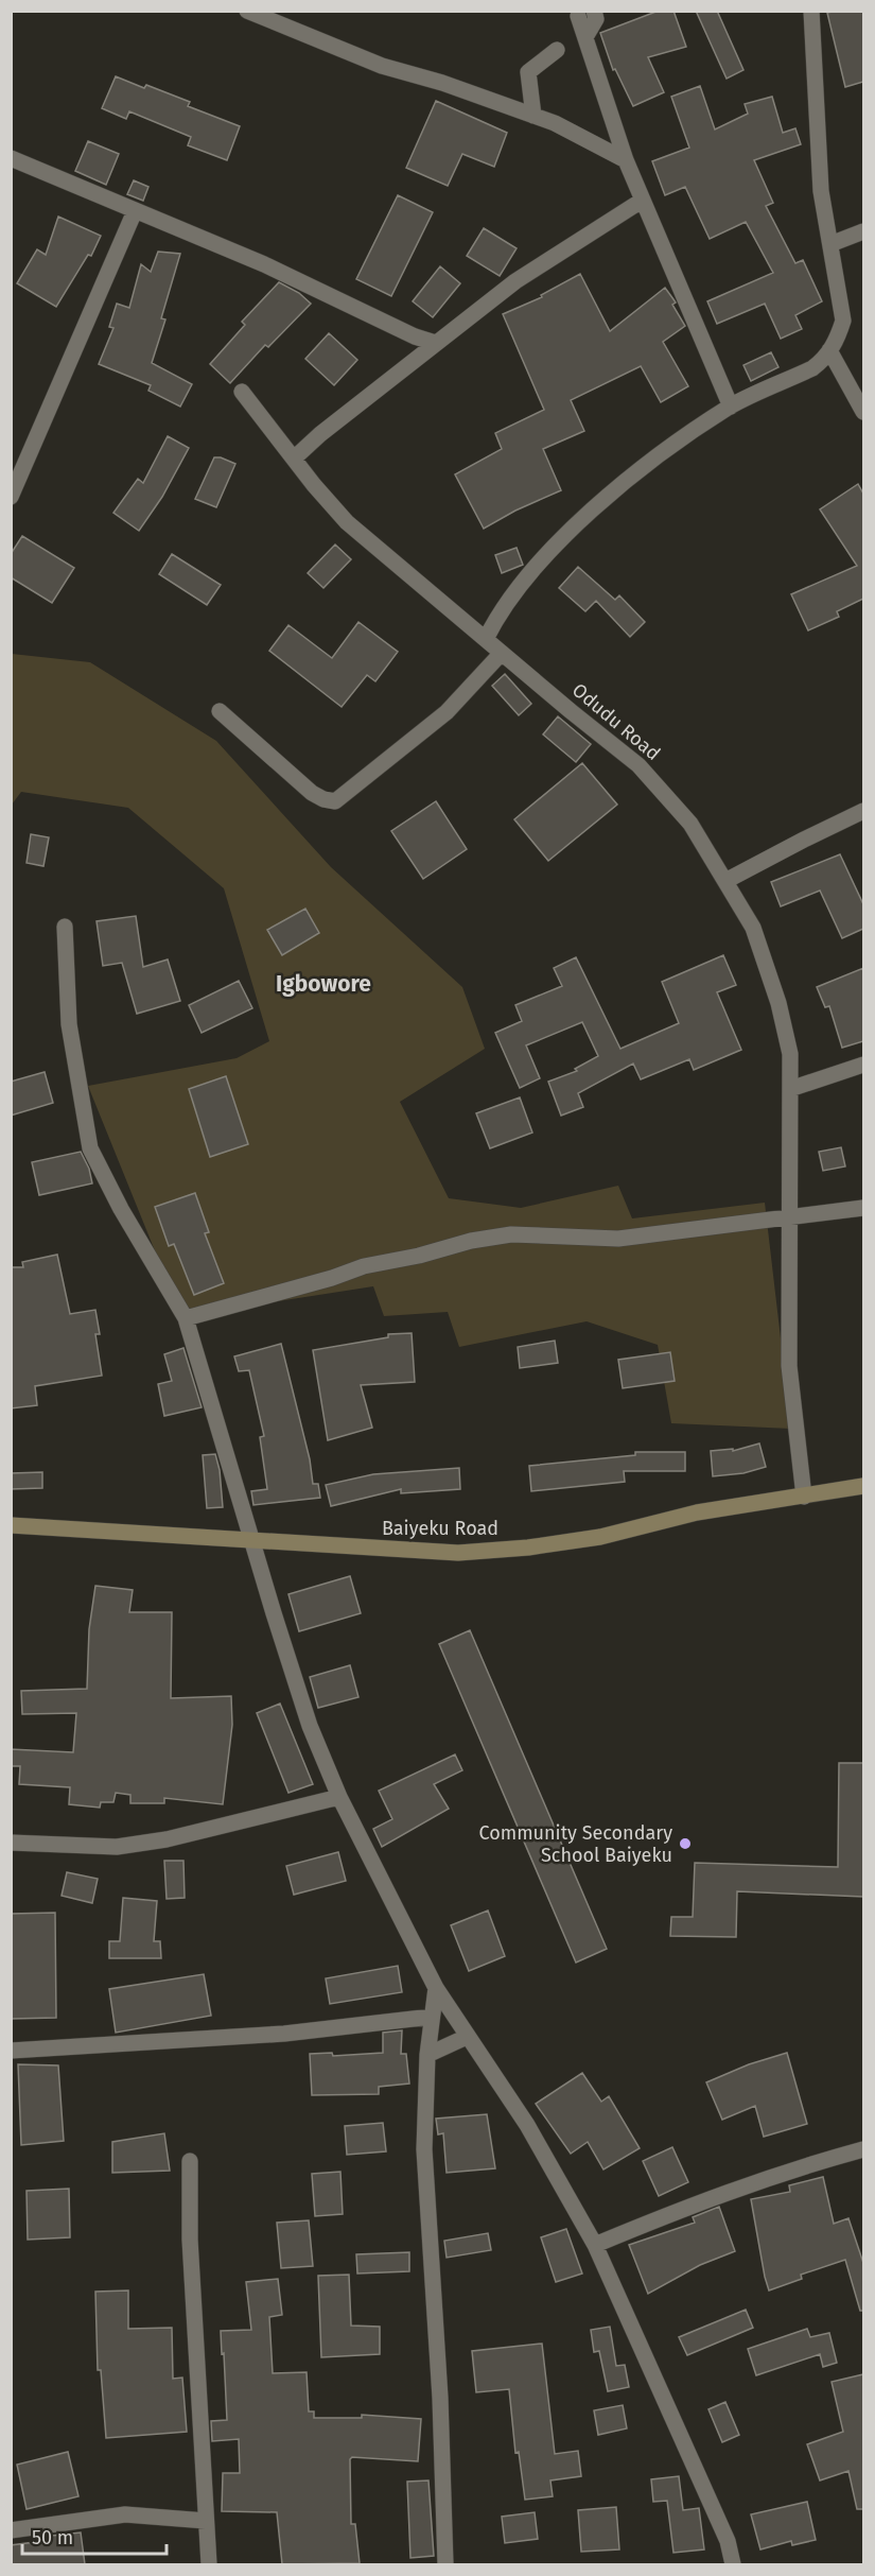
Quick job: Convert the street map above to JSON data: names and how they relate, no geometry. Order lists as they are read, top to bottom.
{
  "streets": {
    "main road": ["Baiyeku Road"],
    "street": ["Odudu Road"]
  },
  "crossings": [
    ["Odudu Road", "Baiyeku Road"]
  ],
  "districts": ["Igbowore"],
  "places": ["Community Secondary School Baiyeku"],
  "scale_bar": "50 m"
}
